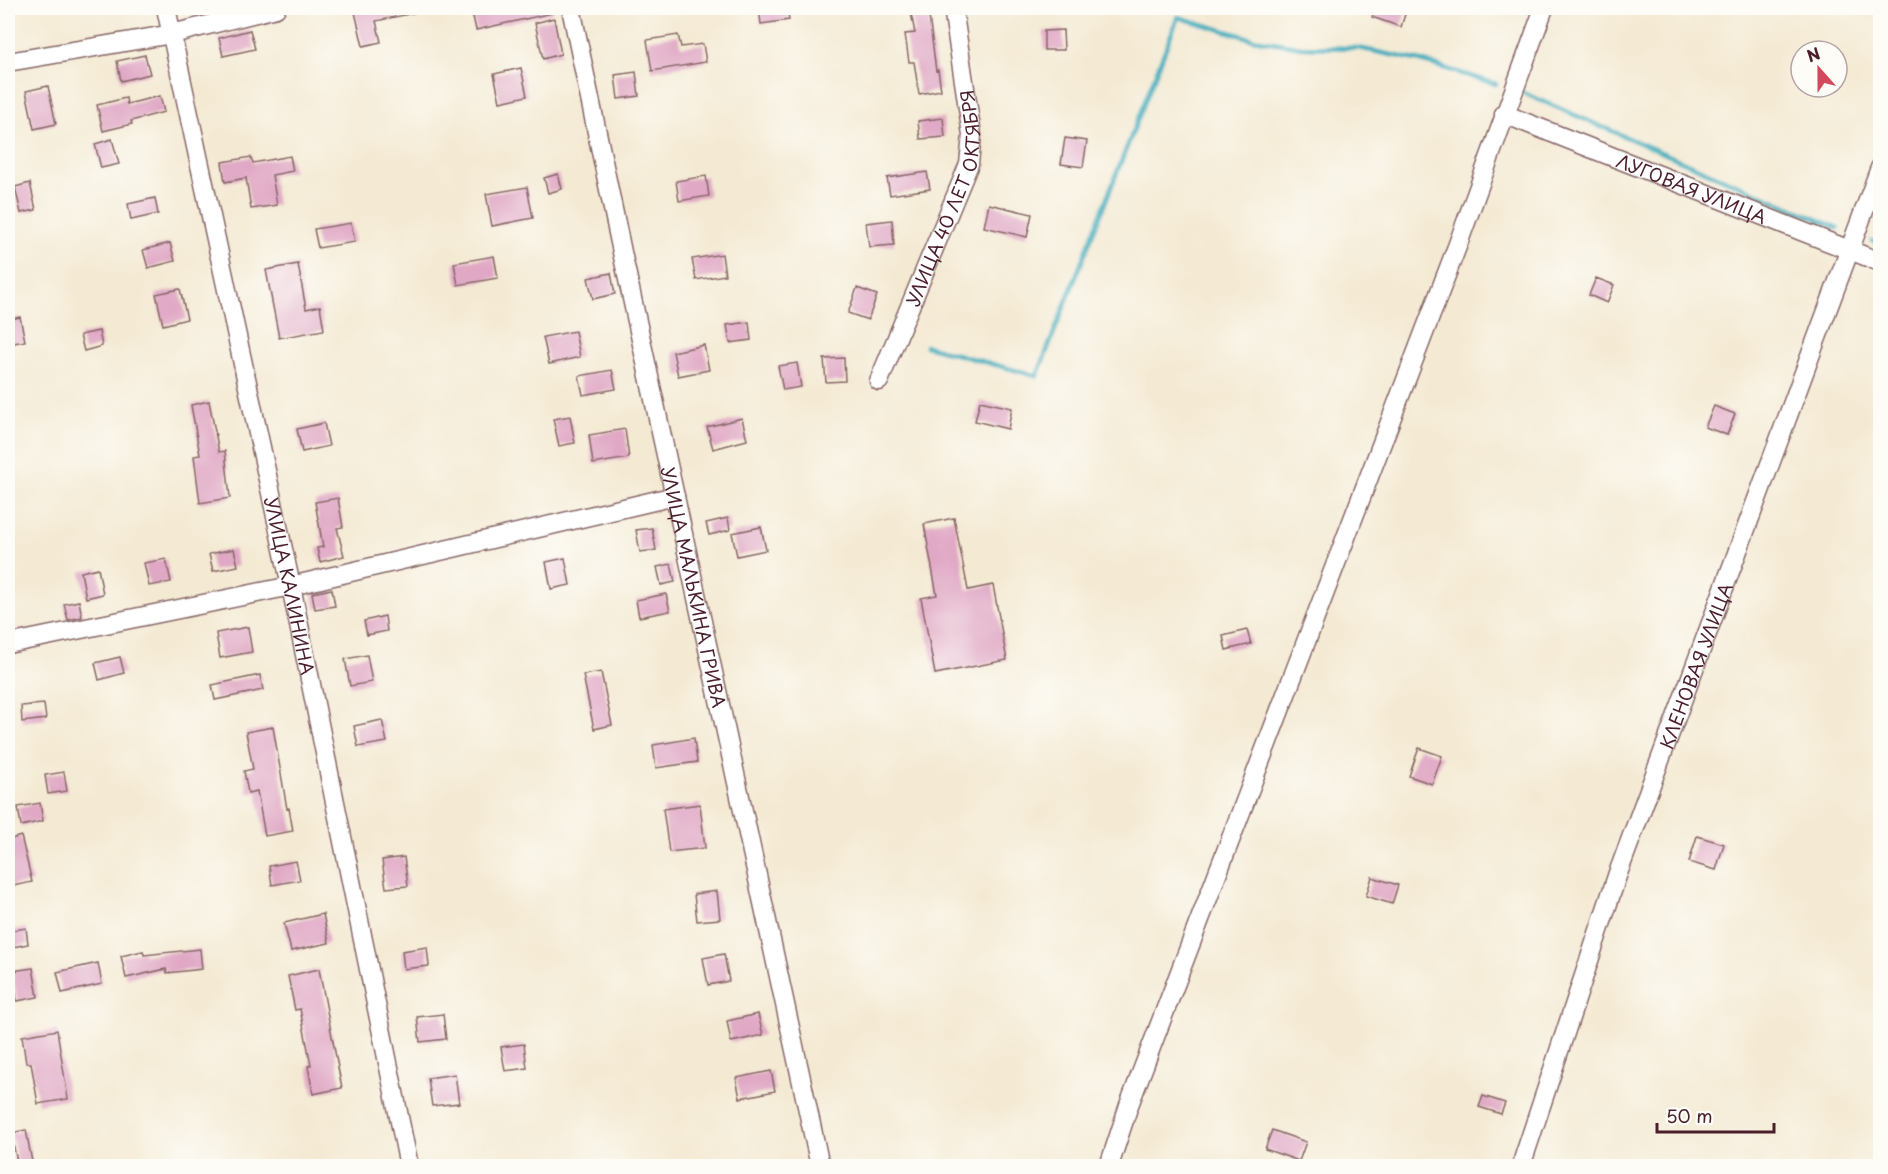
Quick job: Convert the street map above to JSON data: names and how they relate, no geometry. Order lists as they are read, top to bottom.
{
  "streets": {
    "street": [
      "ЛУГОВАЯ УЛИЦА",
      "УЛИЦА 40 ЛЕТ ОКТЯБРЯ",
      "УЛИЦА КАЛИНИНА",
      "УЛИЦА МАЛЬКИНА ГРИВА",
      "КЛЕНОВАЯ УЛИЦА"
    ]
  },
  "crossings": [
    ["ЛУГОВАЯ УЛИЦА", "КЛЕНОВАЯ УЛИЦА"]
  ],
  "scale_bar": "50 m",
  "north": "top"
}
